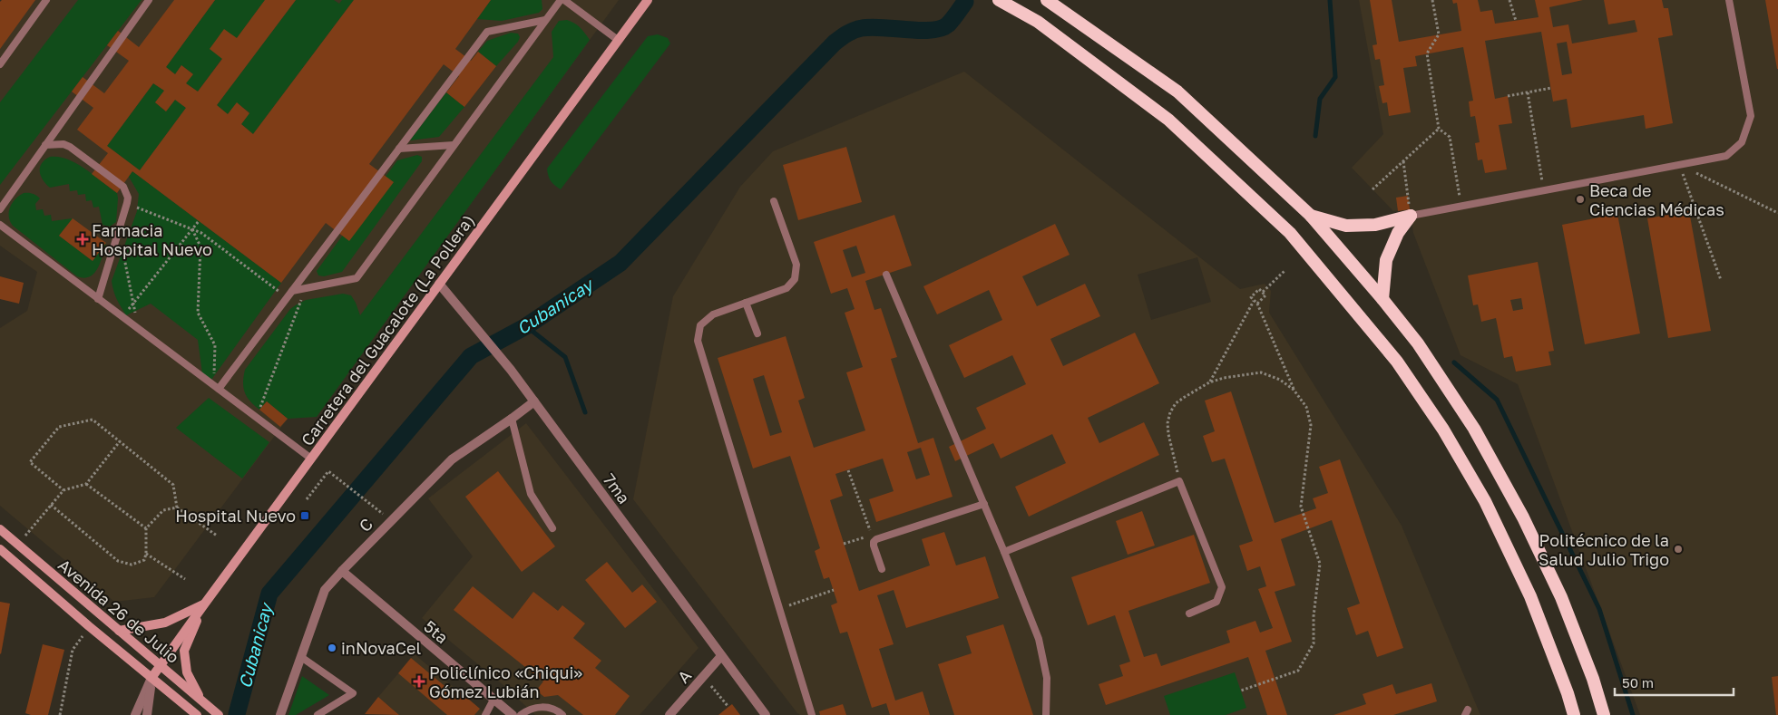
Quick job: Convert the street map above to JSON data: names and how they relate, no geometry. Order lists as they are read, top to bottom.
{
  "streets": {
    "main road": ["Carretera del Guacalote (La Pollera)", "Avenida 26 de Julio"],
    "street": [
      "7ma",
      "C",
      "5ta",
      "A"
    ]
  },
  "crossings": [
    ["Carretera del Guacalote (La Pollera)", "7ma"],
    ["Carretera del Guacalote (La Pollera)", "Avenida 26 de Julio"],
    ["7ma", "C"],
    ["7ma", "A"],
    ["C", "5ta"]
  ],
  "water": ["Cubanicay"],
  "places": {
    "other": ["Beca de Ciencias Médicas", "Politécnico de la Salud Julio Trigo", "inNovaCel"],
    "health": ["Farmacia Hospital Nuevo", "Policlínico «Chiqui» Gómez Lubián"],
    "transit": ["Hospital Nuevo"]
  },
  "scale_bar": "50 m"
}
